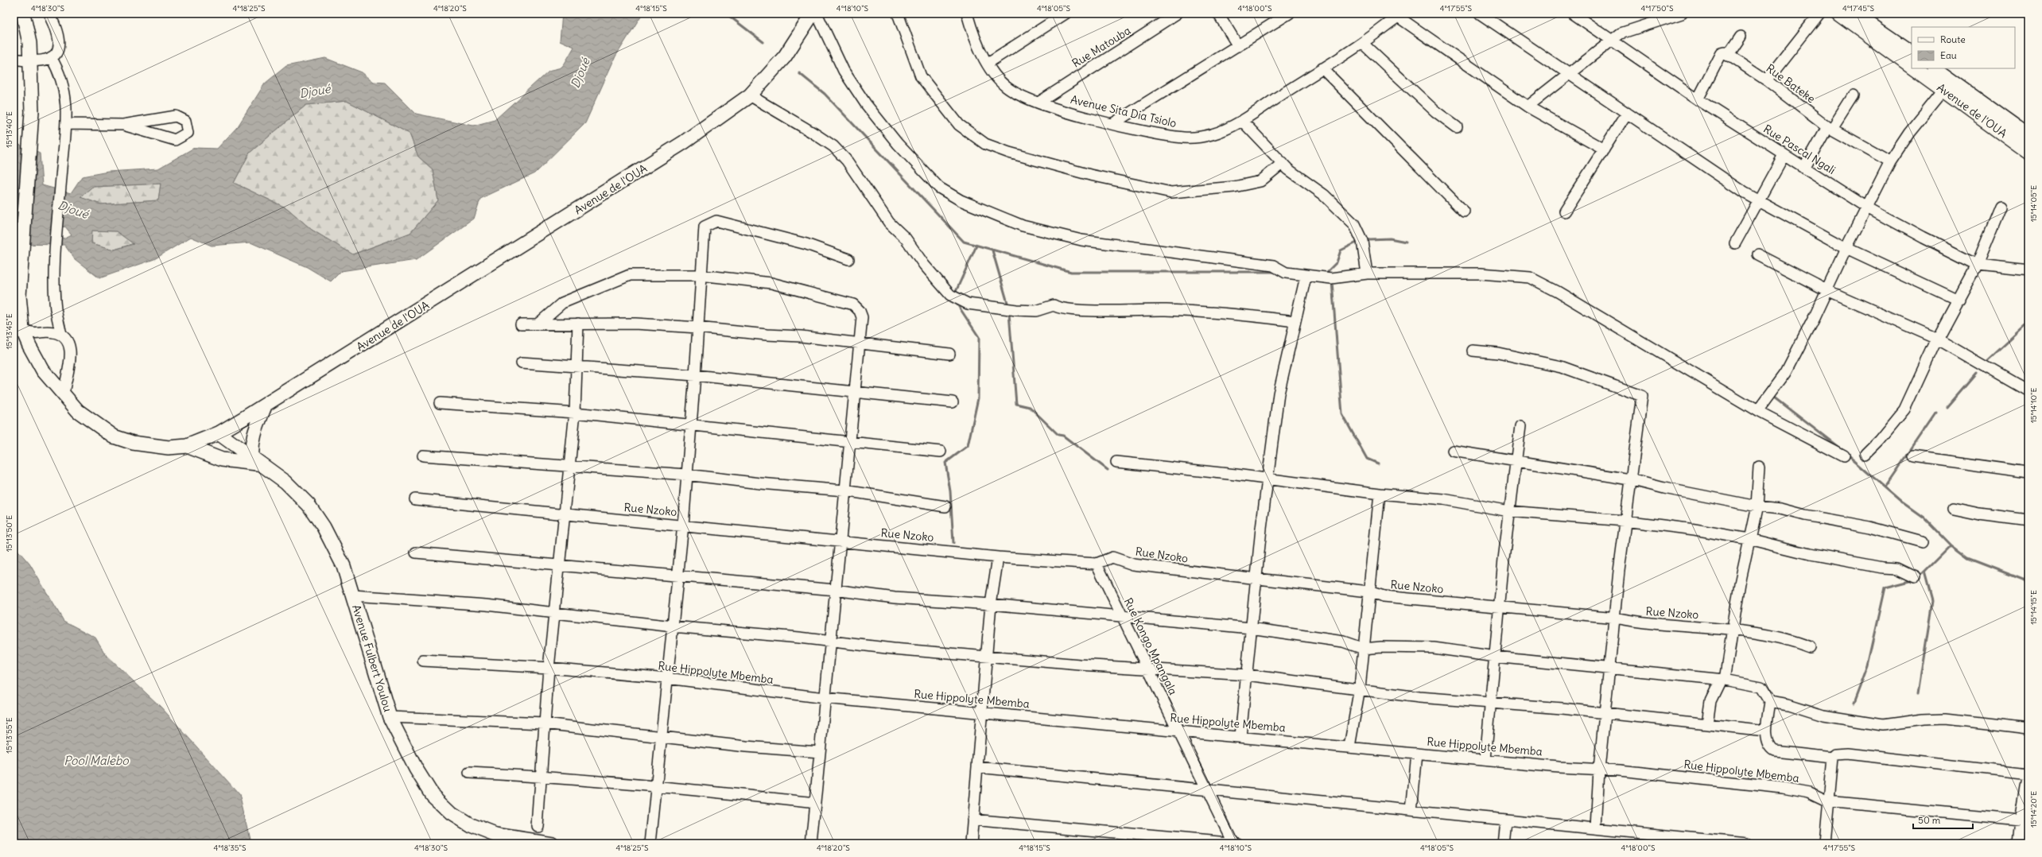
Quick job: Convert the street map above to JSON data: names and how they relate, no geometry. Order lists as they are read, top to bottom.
{
  "streets": {
    "main road": ["Avenue de l'OUA", "Avenue Fulbert Youlou"],
    "street": [
      "Rue Matouba",
      "Rue Bateke",
      "Avenue Sita Dia Tsiolo",
      "Rue Pascal Ngali",
      "Rue Nzoko",
      "Rue Kongo Mpangala",
      "Rue Hippolyte Mbemba"
    ]
  },
  "crossings": [
    ["Rue Matouba", "Avenue Sita Dia Tsiolo"],
    ["Avenue de l'OUA", "Avenue Fulbert Youlou"],
    ["Rue Nzoko", "Rue Kongo Mpangala"],
    ["Rue Kongo Mpangala", "Rue Hippolyte Mbemba"]
  ],
  "water": ["Djoué", "Pool Malebo"],
  "legend": ["Route", "Eau"],
  "scale_bar": "50 m",
  "coordinates": [
    "4°18'30\"S",
    "4°18'25\"S",
    "4°18'20\"S",
    "4°18'15\"S",
    "4°18'10\"S",
    "4°18'05\"S",
    "4°18'00\"S",
    "4°17'55\"S",
    "4°17'50\"S",
    "4°17'45\"S",
    "15°13'40\"E",
    "15°14'05\"E",
    "15°13'45\"E",
    "15°14'10\"E",
    "15°13'50\"E",
    "15°14'15\"E",
    "15°13'55\"E",
    "15°14'20\"E",
    "4°18'35\"S"
  ]
}
